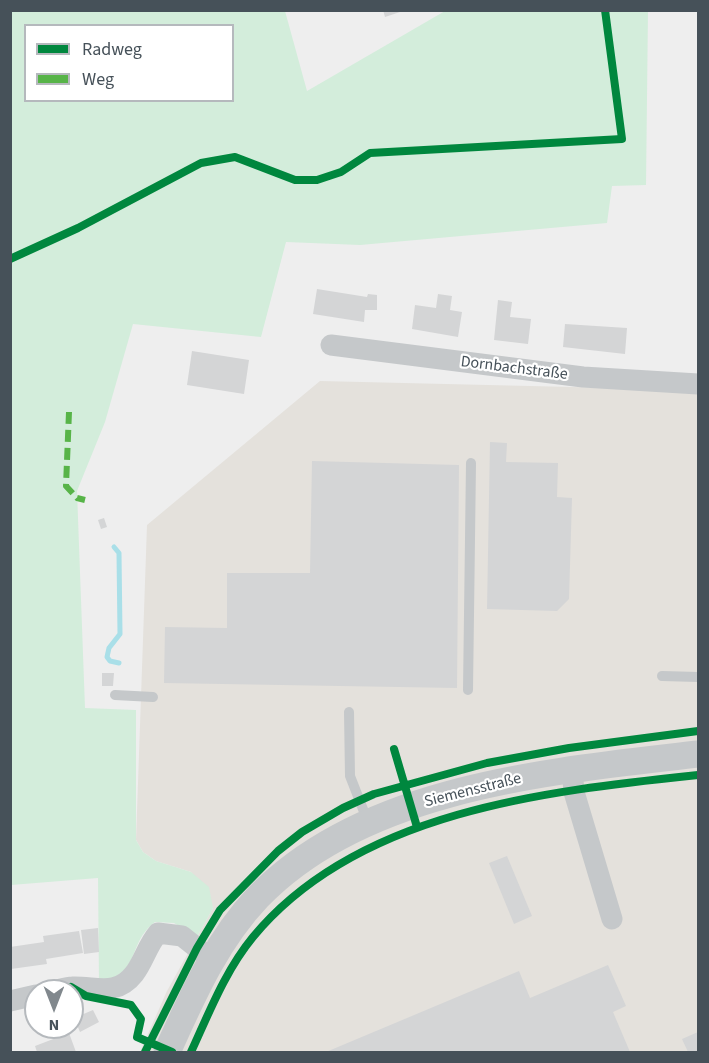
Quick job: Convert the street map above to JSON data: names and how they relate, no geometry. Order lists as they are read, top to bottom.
{
  "streets": {
    "street": ["Dornbachstraße", "Siemensstraße"]
  },
  "legend": ["Radweg", "Weg"],
  "north": "bottom"
}
